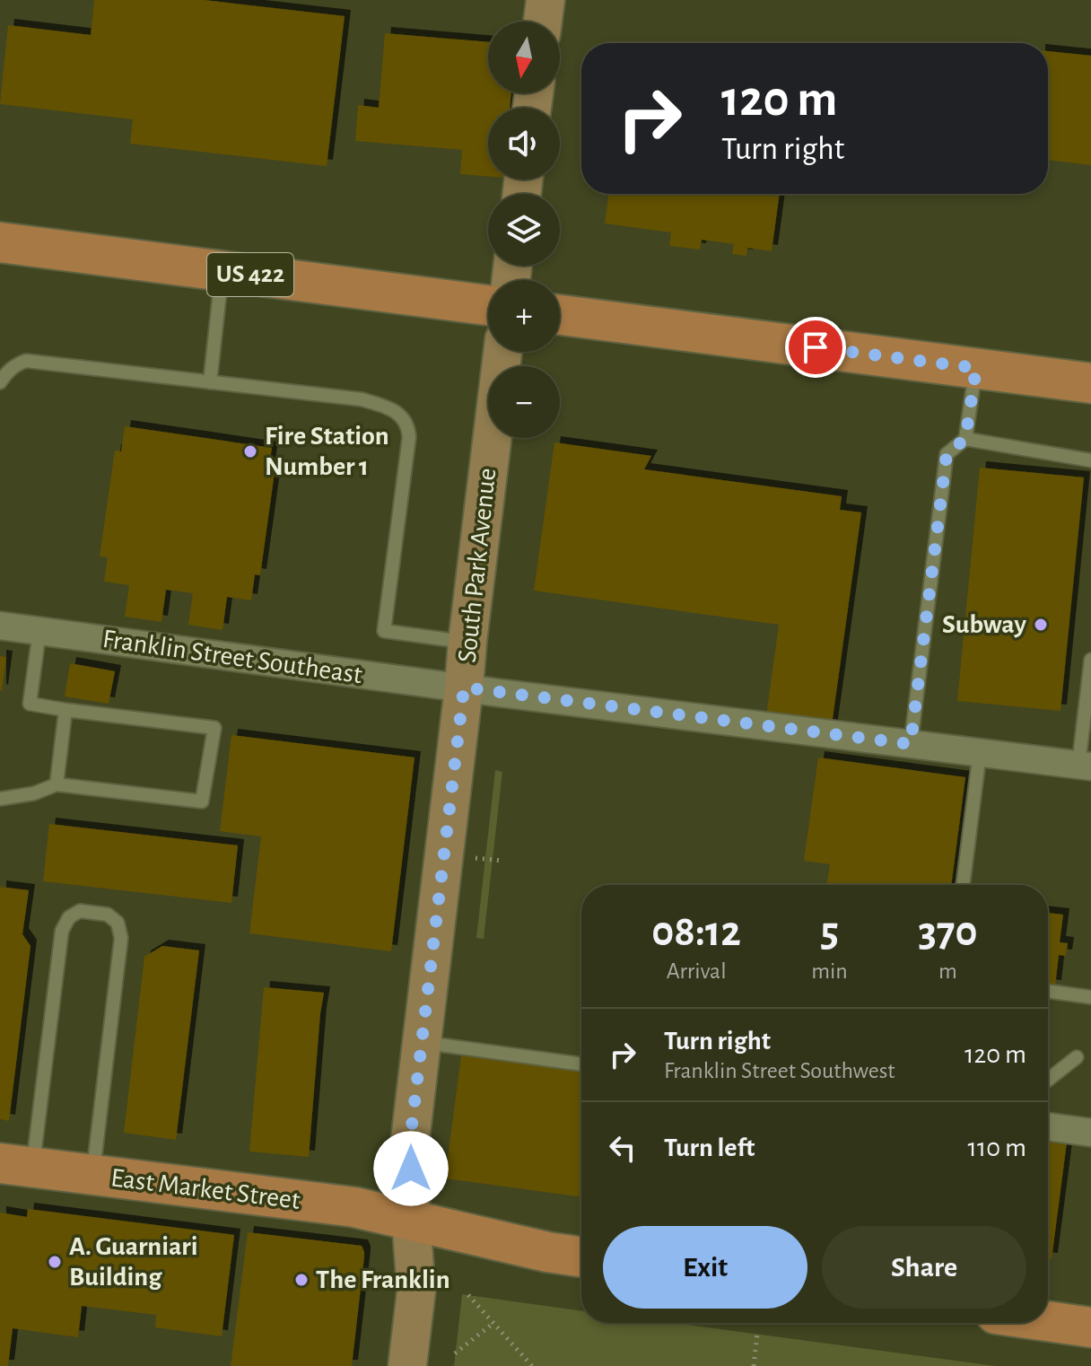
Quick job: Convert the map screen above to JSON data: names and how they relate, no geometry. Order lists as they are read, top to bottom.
{
  "streets": {
    "main road": ["US 422", "East Market Street"],
    "street": ["South Park Avenue", "Franklin Street Southeast"]
  },
  "crossings": [
    ["South Park Avenue", "Franklin Street Southeast"],
    ["South Park Avenue", "East Market Street"]
  ],
  "places": [
    "Fire Station Number 1",
    "Subway",
    "A. Guarniari Building",
    "The Franklin"
  ],
  "north": "bottom",
  "page": {
    "map_buttons": ["+", "−"],
    "turn": ["120 m", "Turn right"],
    "eta": [
      "08:12",
      "Arrival",
      "5",
      "min",
      "370",
      "m"
    ],
    "list": [
      {
        "name": "Turn right",
        "note": "Franklin Street Southwest",
        "value": "120 m"
      },
      {
        "name": "Turn left",
        "value": "110 m"
      }
    ],
    "buttons": ["Exit", "Share"]
  }
}
